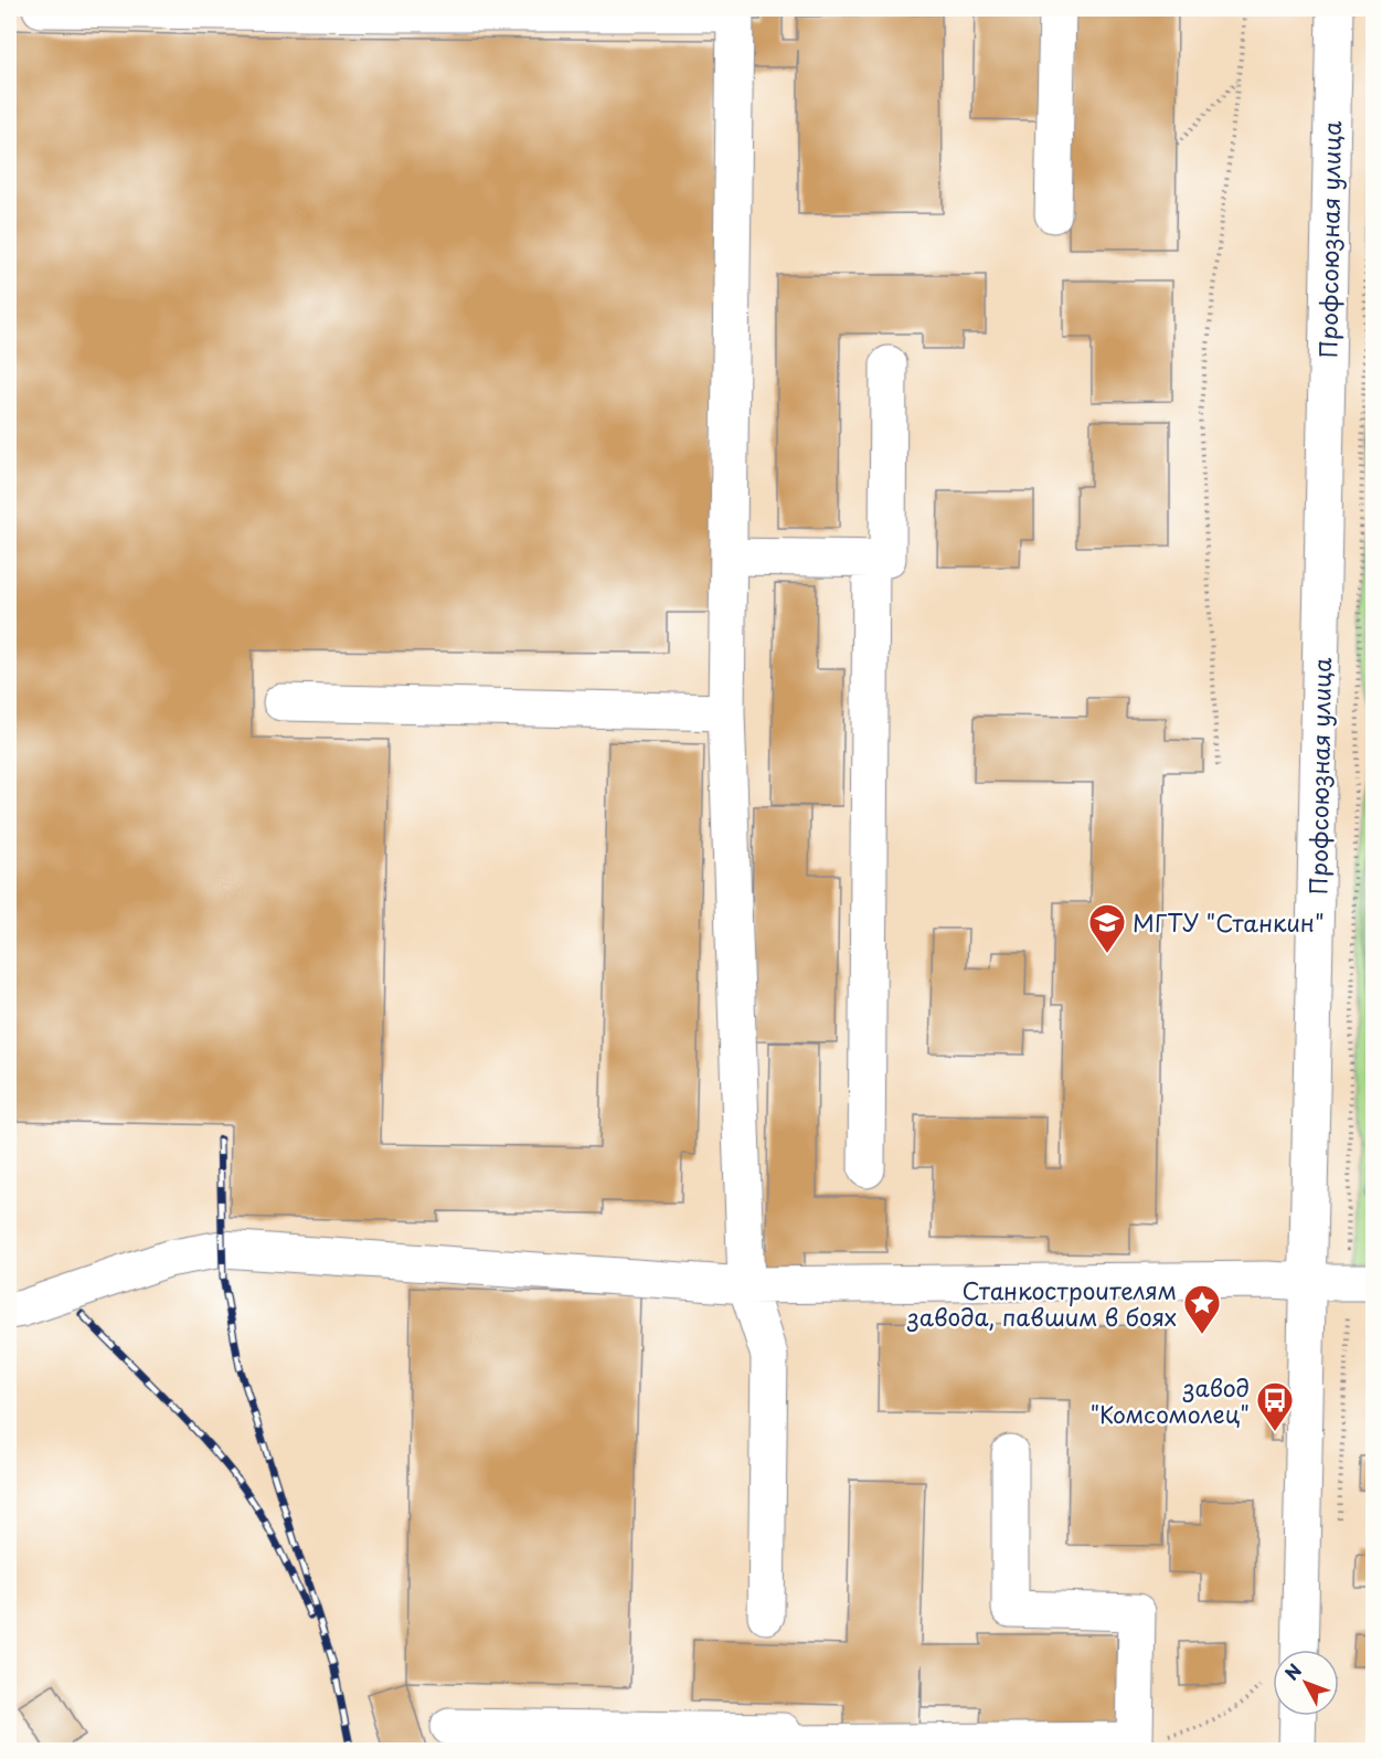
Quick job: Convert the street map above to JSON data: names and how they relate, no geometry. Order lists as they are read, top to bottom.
{
  "streets": {
    "main road": ["Профсоюзная улица"]
  },
  "places": {
    "school or university": ["МГТУ \"Станкин\""],
    "place": ["Станкостроителям завода, павшим в боях"],
    "bus stop": ["завод \"Комсомолец\""]
  },
  "north": "top left"
}
